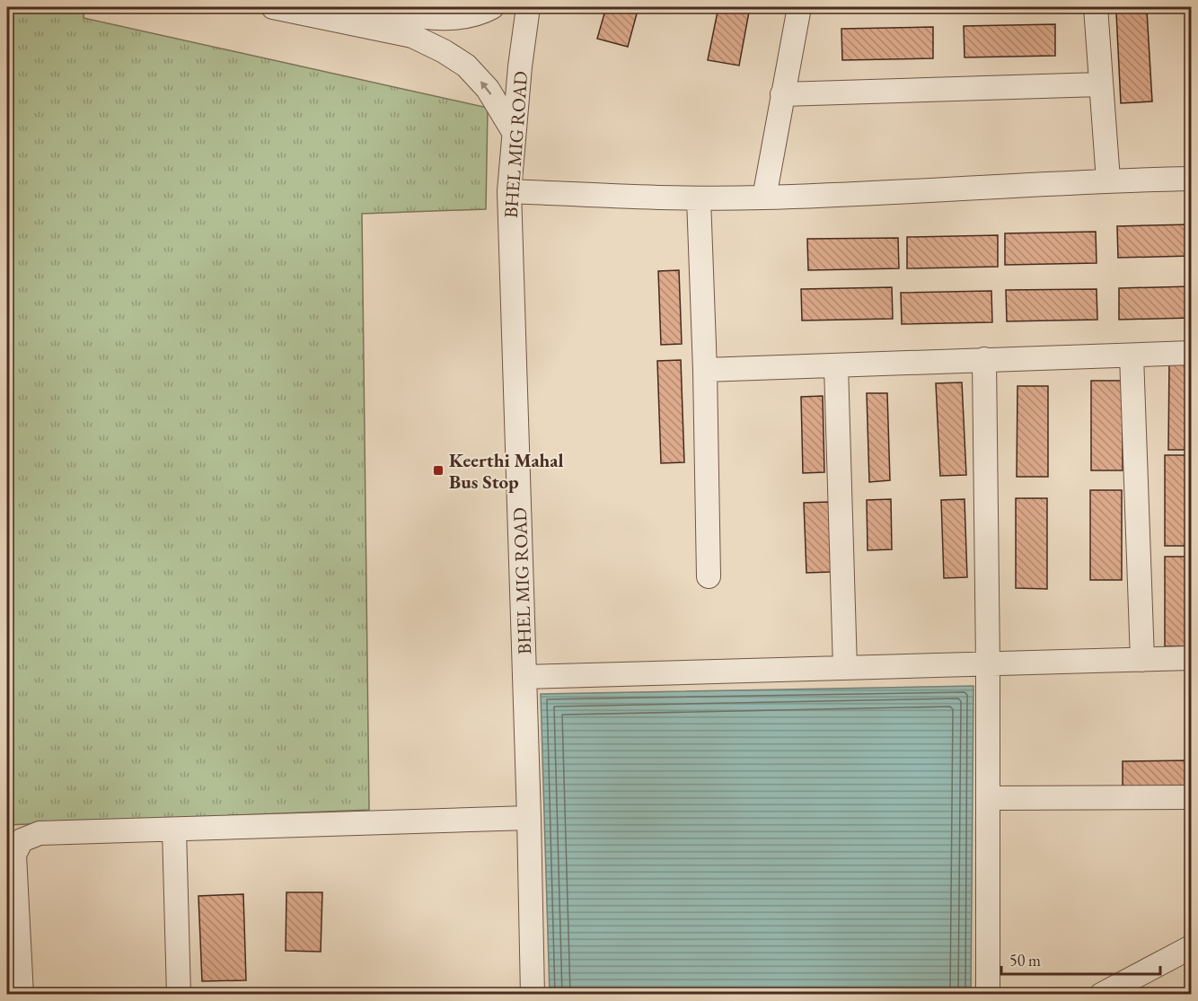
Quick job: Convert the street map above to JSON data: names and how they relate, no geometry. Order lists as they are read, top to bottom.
{
  "streets": {
    "street": ["BHEL MIG ROAD"]
  },
  "places": {
    "transit": ["Keerthi Mahal Bus Stop"]
  },
  "scale_bar": "50 m"
}
